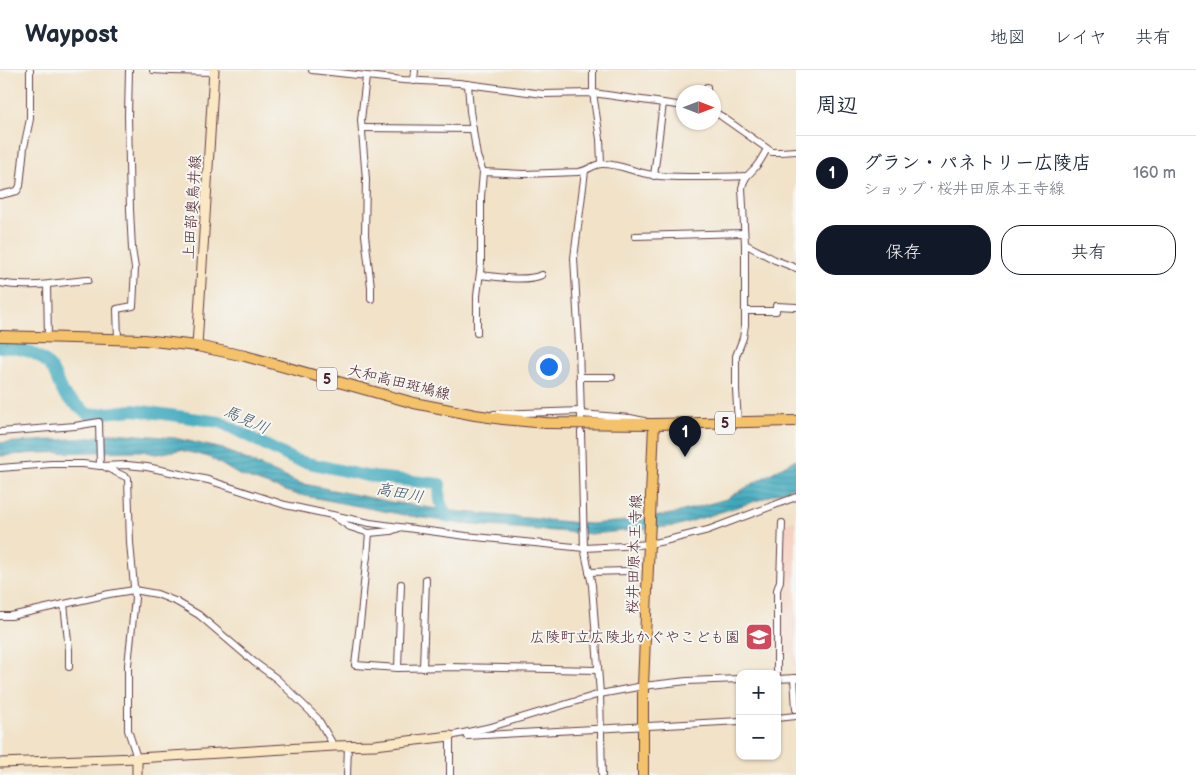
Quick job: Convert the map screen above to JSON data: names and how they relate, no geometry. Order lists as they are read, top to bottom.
{
  "streets": {
    "main road": ["5", "大和高田斑鳩線", "桜井田原本王寺線"],
    "street": ["上田部奥鳥井線"]
  },
  "crossings": [
    ["上田部奥鳥井線", "大和高田斑鳩線"],
    ["大和高田斑鳩線", "桜井田原本王寺線"]
  ],
  "water": ["馬見川", "高田川"],
  "places": {
    "school or university": ["広陵町立広陵北かぐやこども園"]
  },
  "north": "right",
  "page": {
    "header": "Waypost",
    "nav": ["地図", "レイヤ", "共有"],
    "heading": "周辺",
    "list": [
      {
        "mark": "1",
        "name": "グラン・パネトリー広陵店",
        "note": "ショップ · 桜井田原本王寺線",
        "value": "160 m"
      }
    ],
    "buttons": ["保存", "共有"],
    "pins": "1",
    "map_buttons": ["+", "−"]
  }
}
